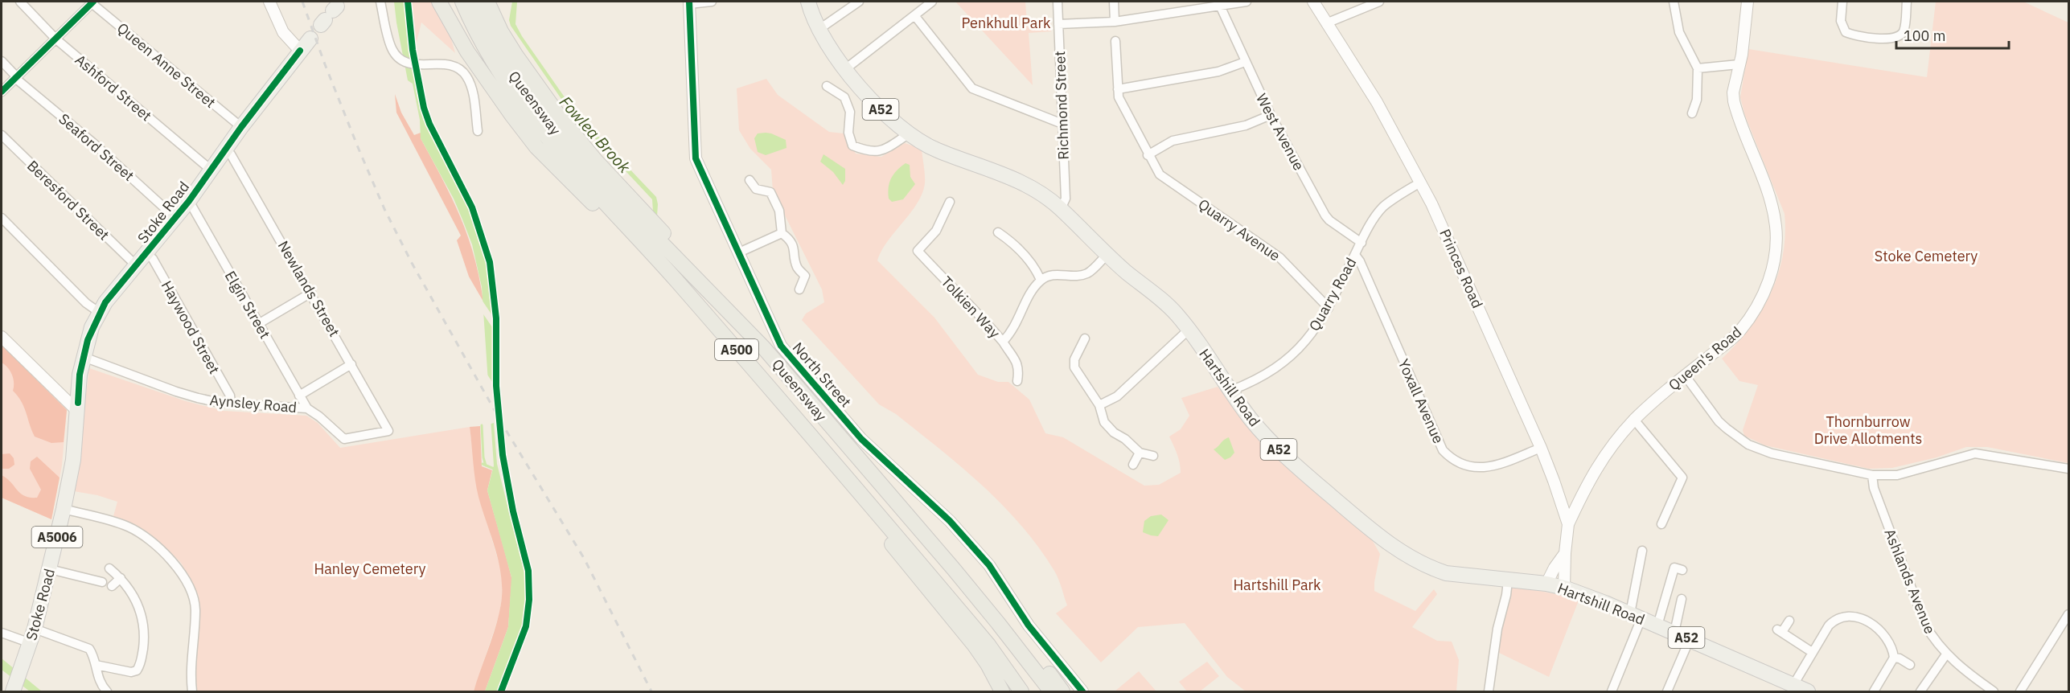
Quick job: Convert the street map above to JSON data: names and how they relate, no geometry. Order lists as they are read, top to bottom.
{
  "streets": {
    "highway": ["Queensway", "A500"],
    "main road": [
      "A52",
      "Stoke Road",
      "Hartshill Road",
      "A5006"
    ],
    "street": [
      "Queen Anne Street",
      "Ashford Street",
      "Richmond Street",
      "West Avenue",
      "Seaford Street",
      "Beresford Street",
      "Quarry Avenue",
      "Princes Road",
      "Newlands Street",
      "Quarry Road",
      "Elgin Street",
      "Tolkien Way",
      "Haywood Street",
      "Queen's Road",
      "North Street",
      "Yoxall Avenue",
      "Aynsley Road",
      "Ashlands Avenue"
    ]
  },
  "crossings": [
    ["Queen Anne Street", "Stoke Road"],
    ["Ashford Street", "Stoke Road"],
    ["Richmond Street", "Hartshill Road"],
    ["West Avenue", "Quarry Road"],
    ["Seaford Street", "Stoke Road"],
    ["Beresford Street", "Stoke Road"],
    ["Stoke Road", "Newlands Street"],
    ["Stoke Road", "Elgin Street"],
    ["Stoke Road", "Haywood Street"],
    ["Stoke Road", "Aynsley Road"],
    ["Quarry Avenue", "Quarry Road"],
    ["Princes Road", "Quarry Road"],
    ["Princes Road", "Queen's Road"],
    ["Princes Road", "Hartshill Road"],
    ["Princes Road", "Yoxall Avenue"],
    ["Newlands Street", "Aynsley Road"],
    ["Quarry Road", "Hartshill Road"],
    ["Quarry Road", "Yoxall Avenue"],
    ["Elgin Street", "Aynsley Road"],
    ["Haywood Street", "Aynsley Road"]
  ],
  "water": ["Fowlea Brook"],
  "parks": [
    "Penkhull Park",
    "Stoke Cemetery",
    "Thornburrow Drive Allotments",
    "Hanley Cemetery",
    "Hartshill Park"
  ],
  "scale_bar": "100 m"
}
